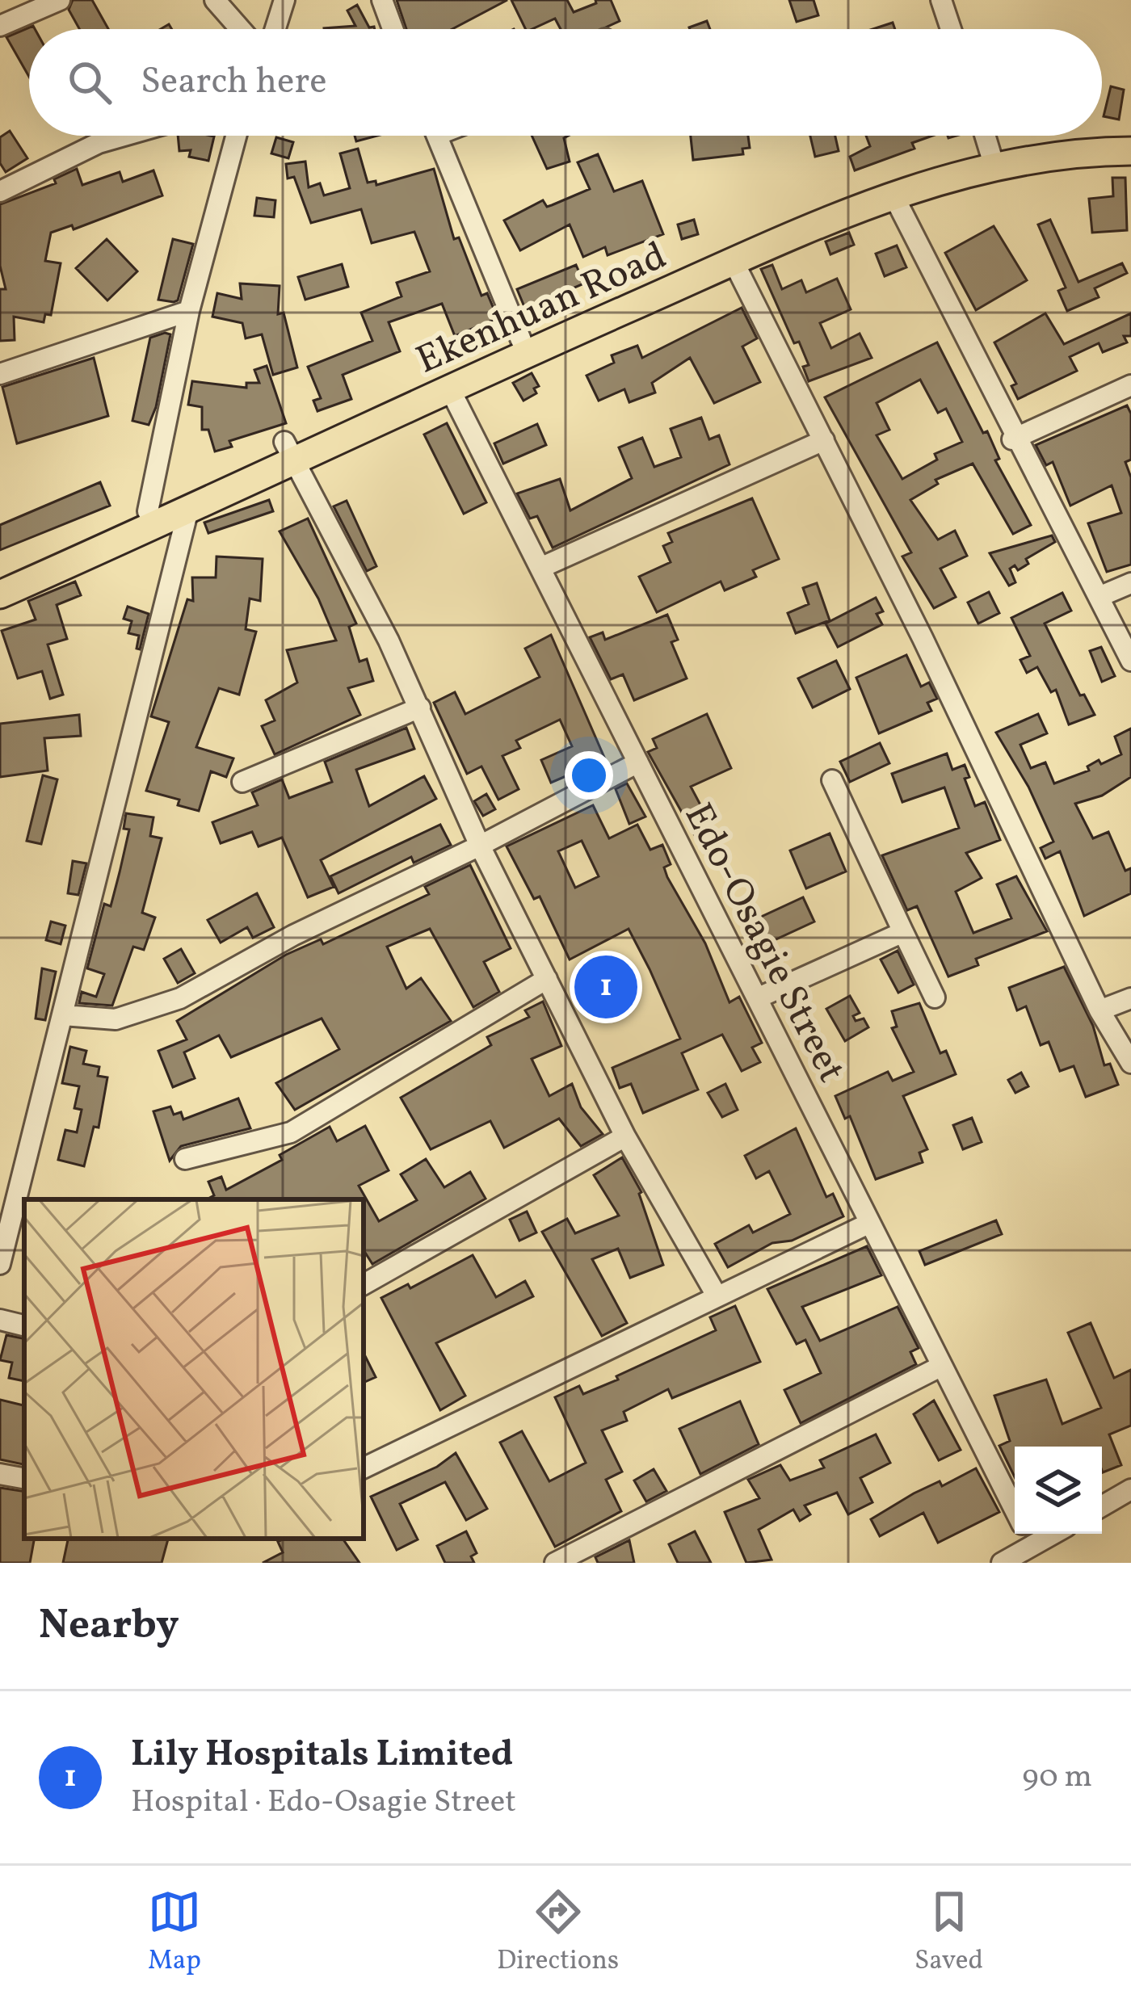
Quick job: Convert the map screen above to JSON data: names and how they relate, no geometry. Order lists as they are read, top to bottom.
{
  "streets": {
    "main road": ["Ekenhuan Road"],
    "street": ["Edo-Osagie Street"]
  },
  "crossings": [
    ["Ekenhuan Road", "Edo-Osagie Street"]
  ],
  "page": {
    "search": "Search here",
    "pins": "1",
    "heading": "Nearby",
    "list": [
      {
        "mark": "1",
        "name": "Lily Hospitals Limited",
        "note": "Hospital · Edo-Osagie Street",
        "value": "90 m"
      }
    ],
    "nav": ["Map", "Directions", "Saved"]
  }
}
